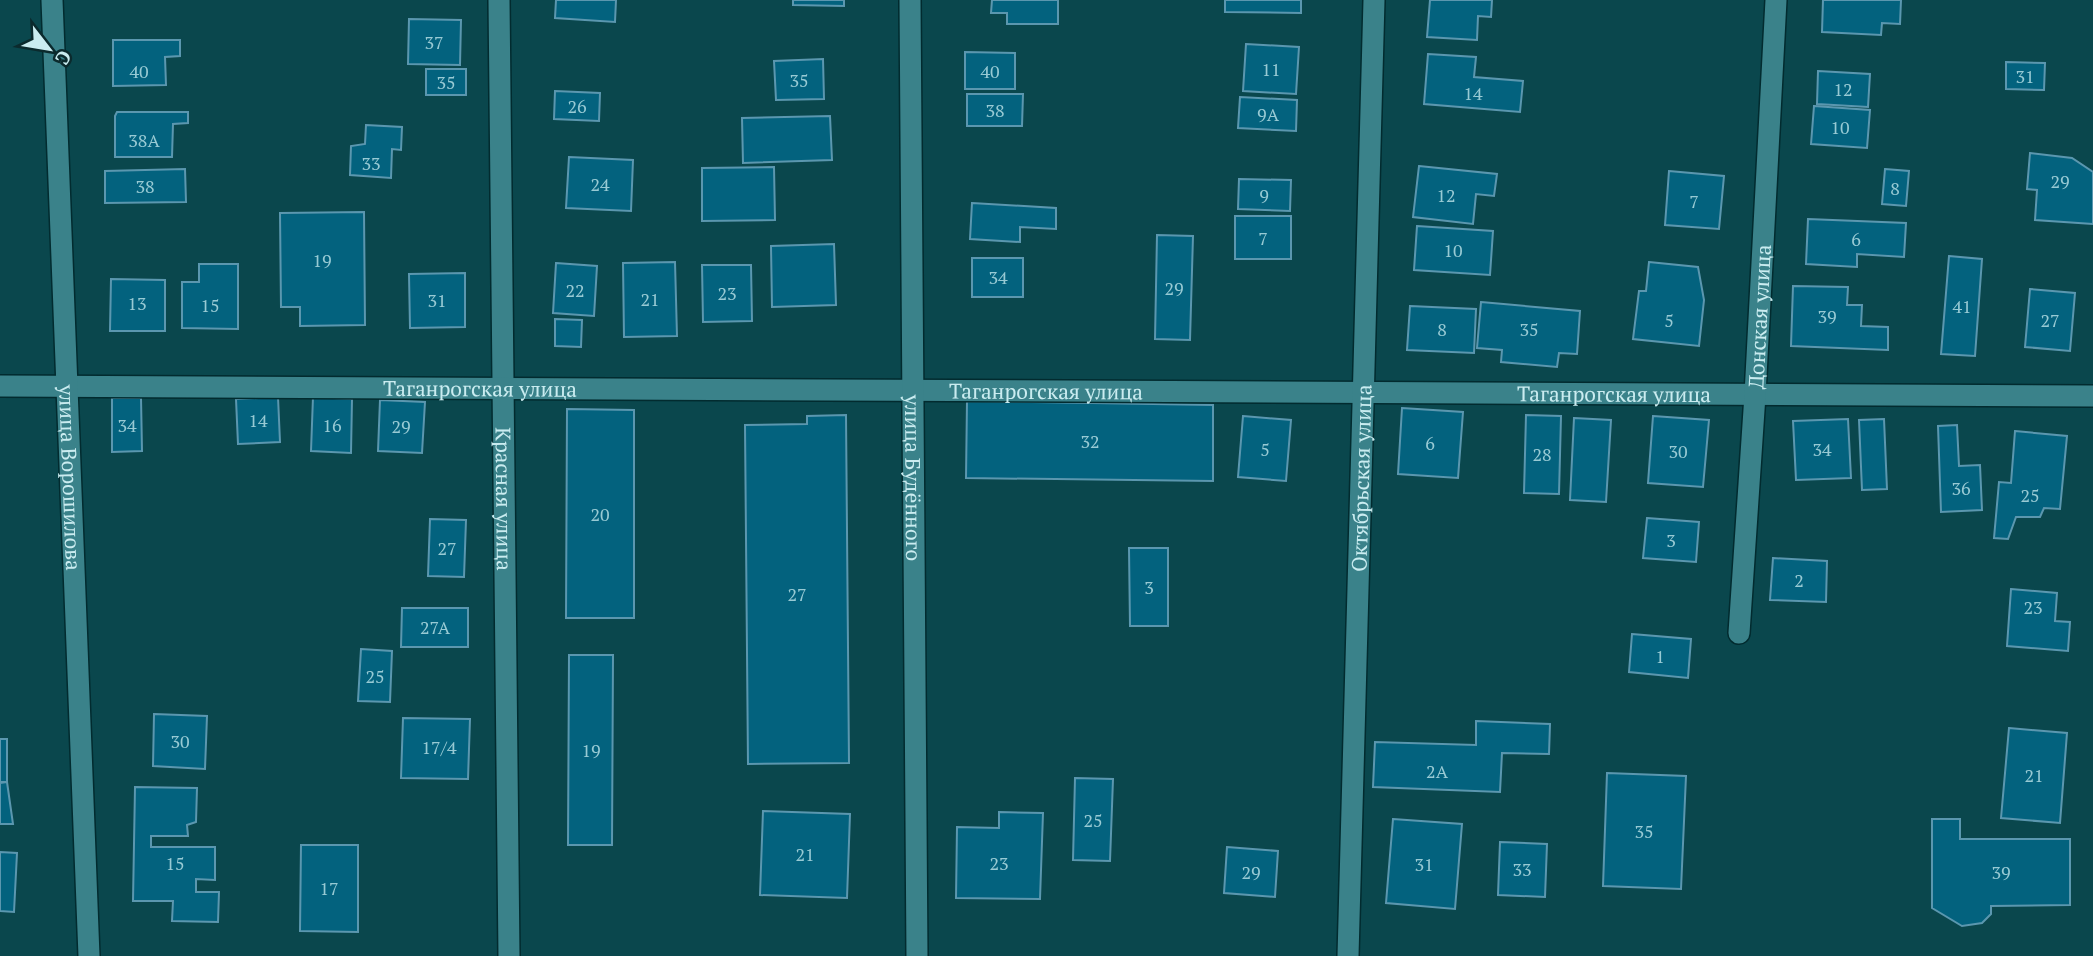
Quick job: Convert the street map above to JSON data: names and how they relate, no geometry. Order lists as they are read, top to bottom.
{
  "streets": {
    "street": [
      "Донская улица",
      "Таганрогская улица",
      "улица Ворошилова",
      "улица Будённого",
      "Октябрьская улица",
      "Красная улица"
    ]
  },
  "crossings": [
    ["Донская улица", "Таганрогская улица"],
    ["Таганрогская улица", "улица Ворошилова"],
    ["Таганрогская улица", "улица Будённого"],
    ["Таганрогская улица", "Октябрьская улица"],
    ["Таганрогская улица", "Красная улица"]
  ],
  "house_numbers": [
    "37",
    "11",
    "40",
    "40",
    "31",
    "35",
    "35",
    "12",
    "14",
    "26",
    "38",
    "9А",
    "10",
    "38А",
    "33",
    "29",
    "24",
    "38",
    "8",
    "9",
    "12",
    "7",
    "7",
    "6",
    "10",
    "19",
    "34",
    "29",
    "22",
    "23",
    "21",
    "31",
    "13",
    "15",
    "41",
    "39",
    "5",
    "27",
    "8",
    "35",
    "14",
    "34",
    "16",
    "29",
    "32",
    "6",
    "5",
    "34",
    "30",
    "28",
    "36",
    "25",
    "20",
    "3",
    "27",
    "2",
    "3",
    "27",
    "23",
    "27А",
    "1",
    "25",
    "30",
    "17/4",
    "19",
    "2А",
    "21",
    "25",
    "35",
    "21",
    "15",
    "23",
    "31",
    "33",
    "29",
    "39",
    "17"
  ],
  "north": "bottom right"
}
